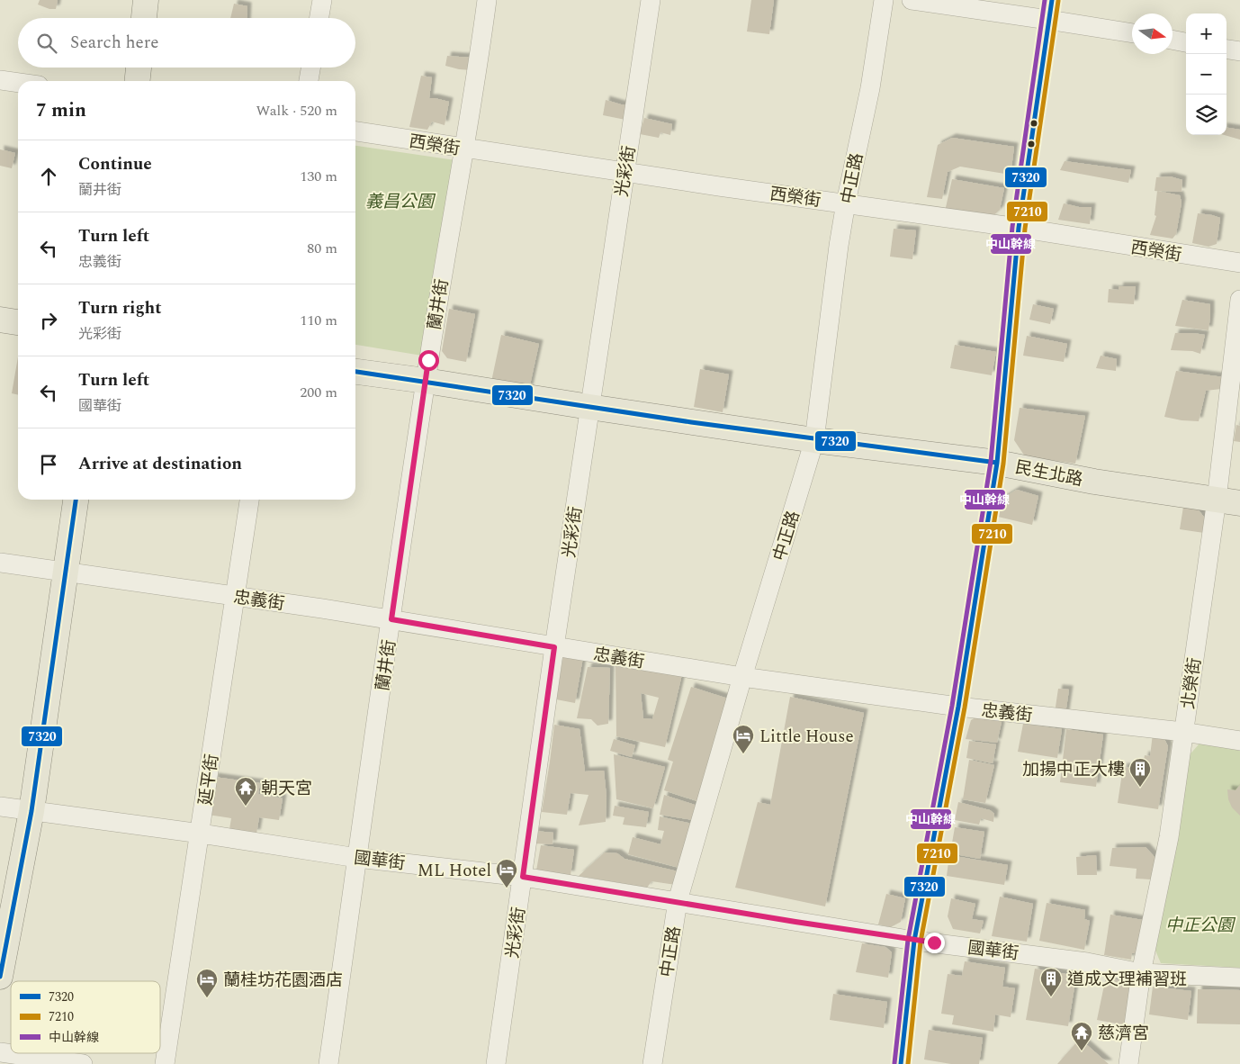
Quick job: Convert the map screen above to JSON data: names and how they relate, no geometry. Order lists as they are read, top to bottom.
{
  "streets": {
    "main road": ["民生北路"],
    "street": [
      "西榮街",
      "光彩街",
      "中正路",
      "蘭井街",
      "忠義街",
      "北榮街",
      "延平街",
      "國華街"
    ]
  },
  "crossings": [
    ["西榮街", "光彩街"],
    ["西榮街", "中正路"],
    ["西榮街", "蘭井街"],
    ["光彩街", "民生北路"],
    ["光彩街", "忠義街"],
    ["光彩街", "國華街"],
    ["中正路", "民生北路"],
    ["中正路", "忠義街"],
    ["中正路", "國華街"],
    ["蘭井街", "民生北路"],
    ["蘭井街", "忠義街"],
    ["蘭井街", "國華街"],
    ["民生北路", "北榮街"],
    ["忠義街", "北榮街"],
    ["忠義街", "延平街"],
    ["北榮街", "國華街"],
    ["延平街", "國華街"]
  ],
  "parks": ["義昌公園", "中正公園"],
  "places": {
    "hotel": ["Little House", "ML Hotel", "蘭桂坊花園酒店"],
    "building": ["加揚中正大樓", "道成文理補習班"],
    "temple": ["朝天宮", "慈濟宮"]
  },
  "lines": ["transit line 7320", "transit line 中山幹線", "transit line 7210"],
  "legend": ["7320", "7210", "中山幹線"],
  "north": "right",
  "page": {
    "map_buttons": ["+", "−"],
    "search": "Search here",
    "heading": ["7 min", "Walk · 520 m"],
    "list": [
      ["Continue", "蘭井街", "130 m"],
      ["Turn left", "忠義街", "80 m"],
      ["Turn right", "光彩街", "110 m"],
      ["Turn left", "國華街", "200 m"],
      "Arrive at destination"
    ]
  }
}
